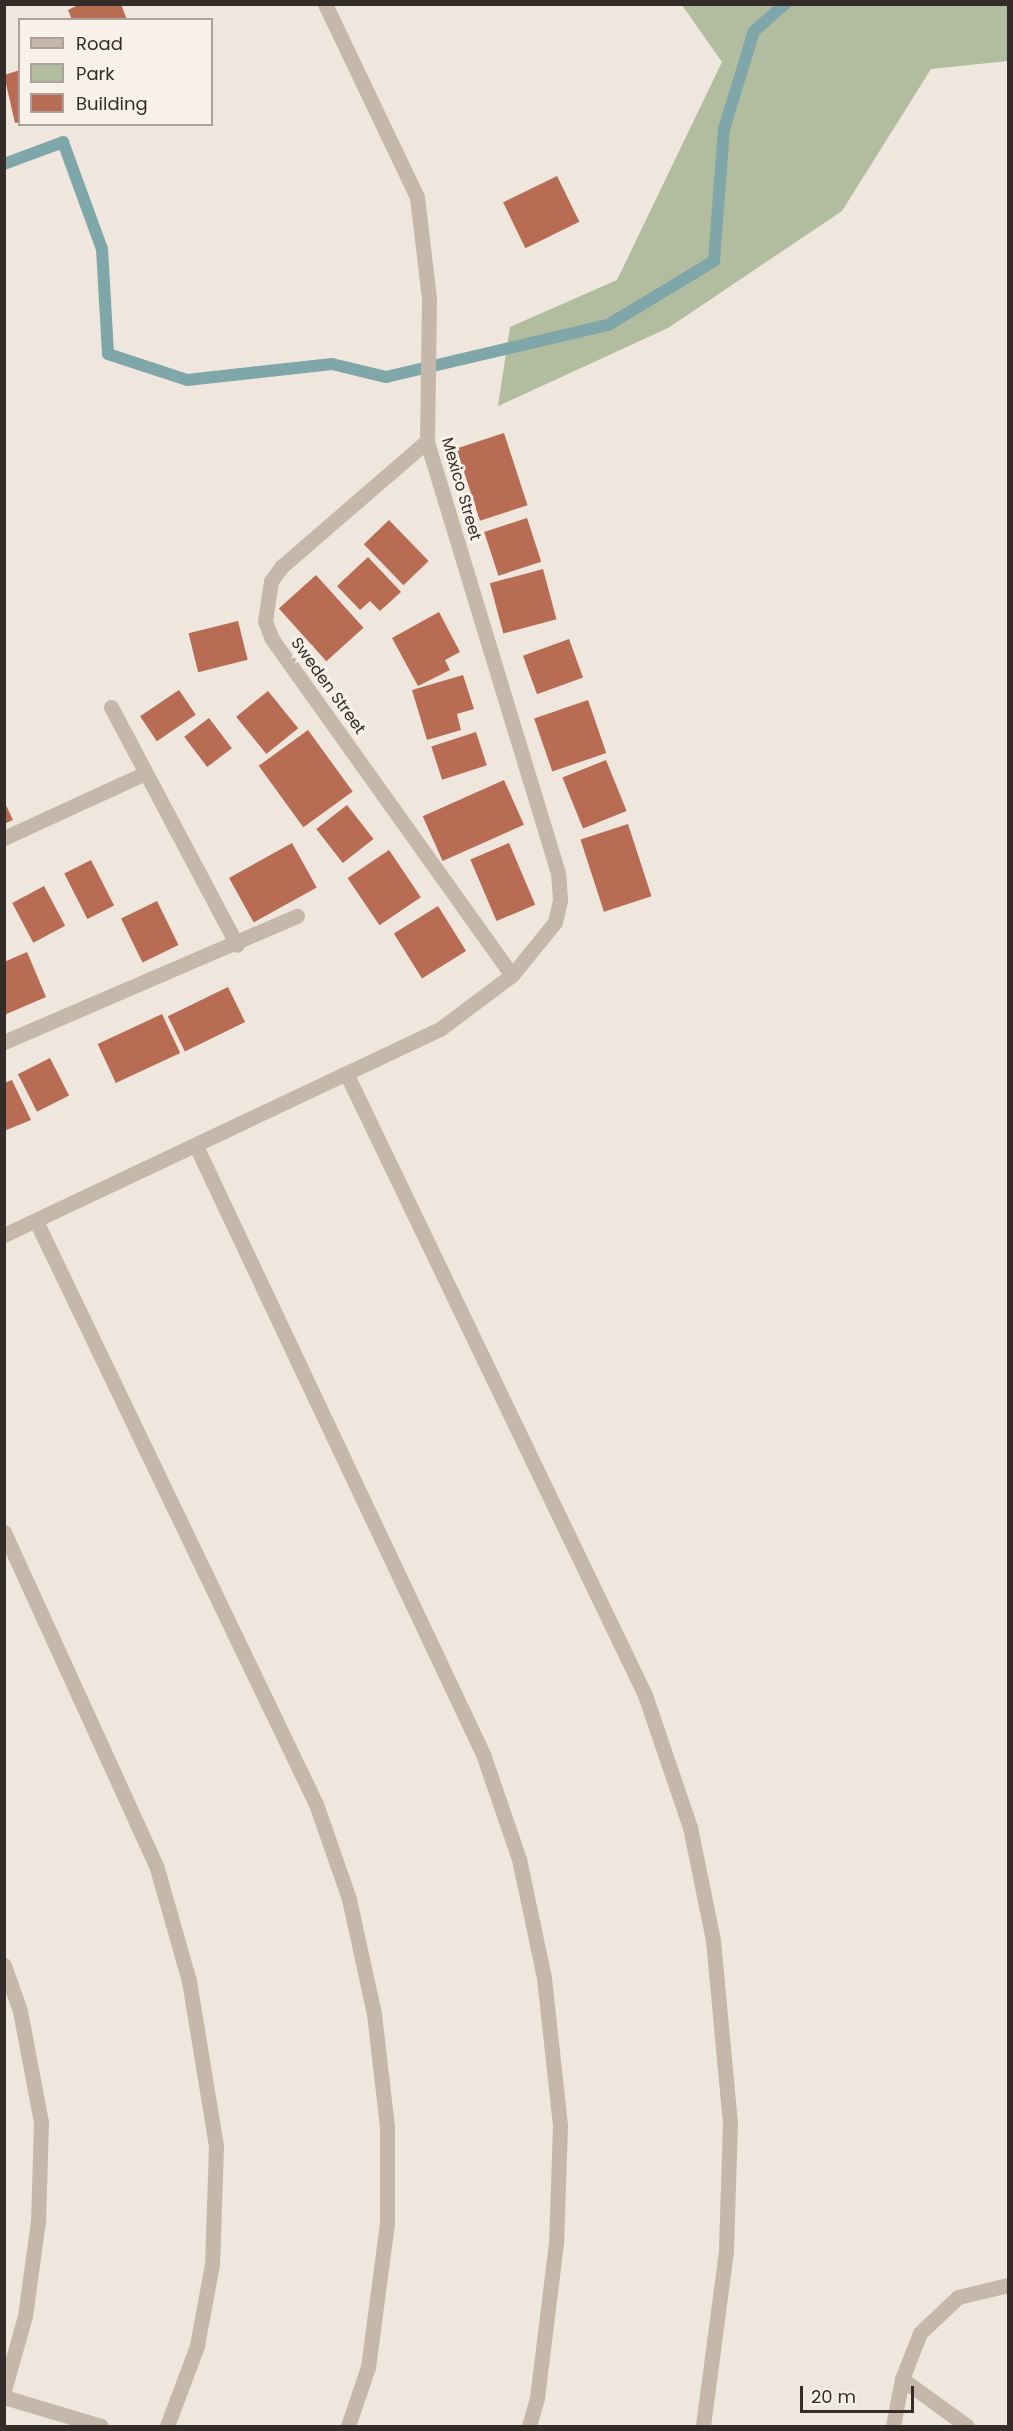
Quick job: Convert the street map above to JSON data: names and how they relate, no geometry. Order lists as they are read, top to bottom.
{
  "streets": {
    "street": ["Mexico Street", "Sweden Street"]
  },
  "crossings": [
    ["Mexico Street", "Sweden Street"]
  ],
  "legend": ["Road", "Park", "Building"],
  "scale_bar": "20 m"
}
